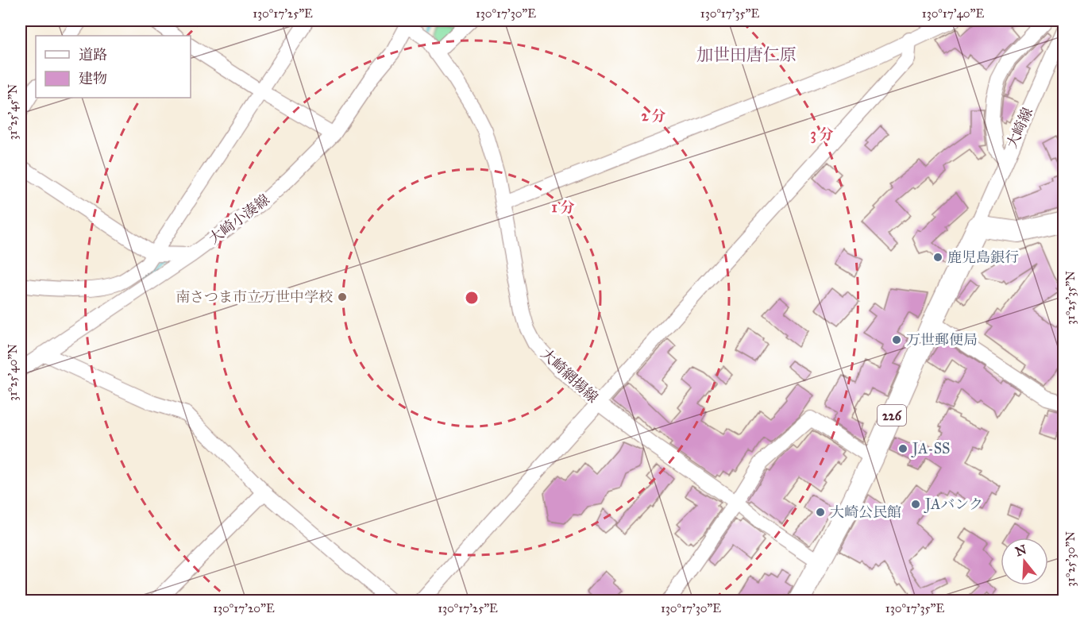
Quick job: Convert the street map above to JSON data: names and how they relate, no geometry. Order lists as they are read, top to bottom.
{
  "streets": {
    "highway": ["226"],
    "street": ["大崎線", "大崎小湊線", "大崎網揚線"]
  },
  "crossings": [
    ["大崎線", "226"],
    ["大崎小湊線", "大崎網揚線"],
    ["大崎網揚線", "226"]
  ],
  "districts": ["加世田唐仁原"],
  "places": [
    "鹿児島銀行",
    "南さつま市立万世中学校",
    "万世郵便局",
    "JA-SS",
    "JAバンク",
    "大崎公民館"
  ],
  "legend": ["道路", "建物"],
  "north": "top",
  "coordinates": [
    "130°17'25\"E",
    "130°17'30\"E",
    "130°17'35\"E",
    "130°17'40\"E",
    "31°25'45\"N",
    "31°25'35\"N",
    "31°25'40\"N",
    "31°25'30\"N",
    "130°17'20\"E"
  ],
  "rings": ["2 分", "3 分", "1 分"]
}
